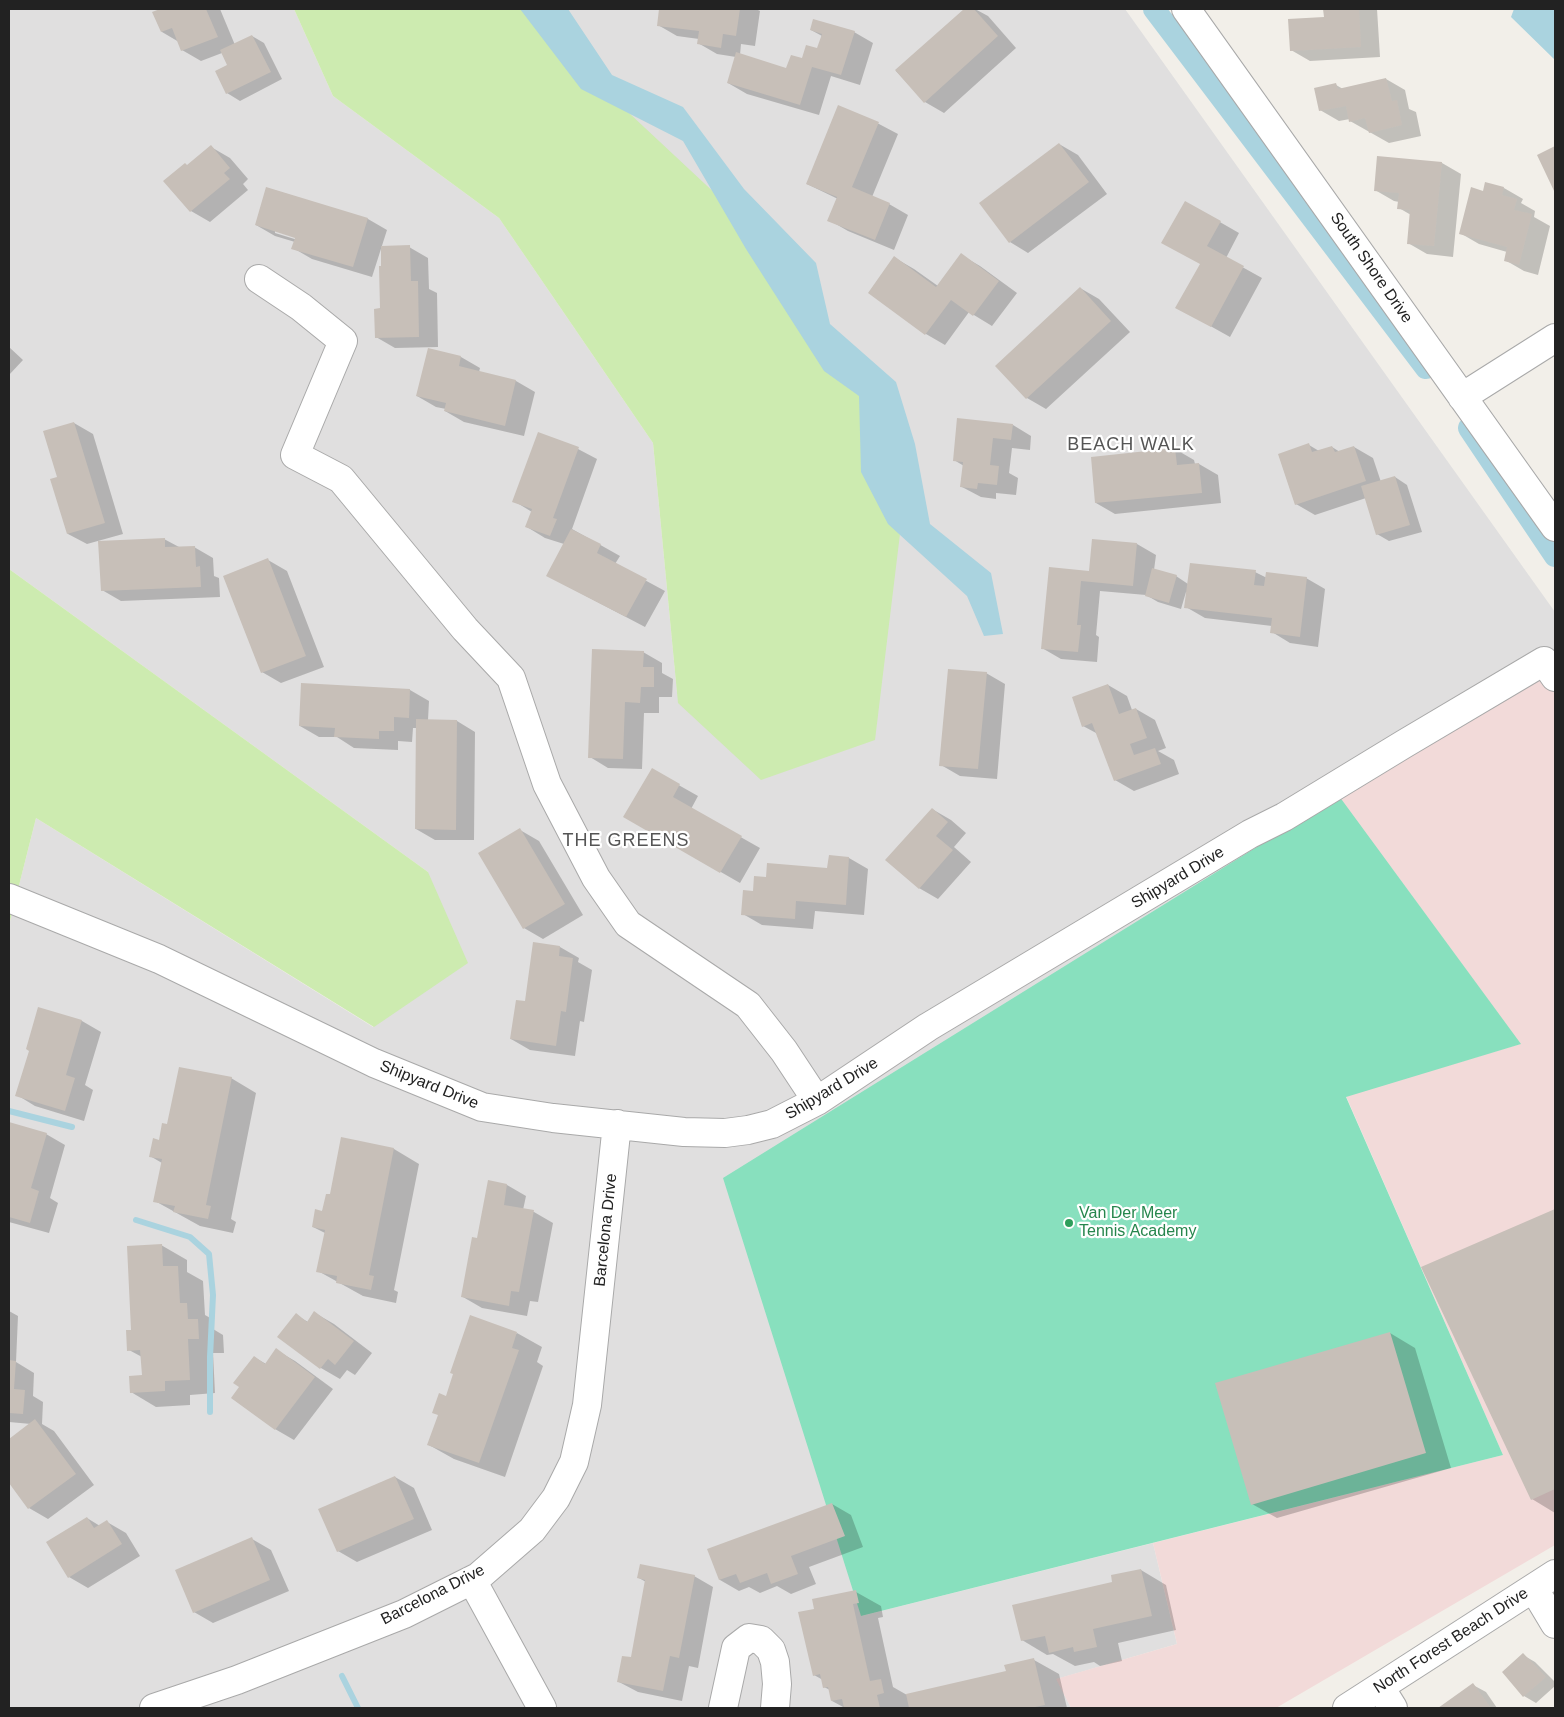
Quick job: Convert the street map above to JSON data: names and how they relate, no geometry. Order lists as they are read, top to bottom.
{
  "streets": {
    "street": [
      "South Shore Drive",
      "Shipyard Drive",
      "Barcelona Drive",
      "North Forest Beach Drive"
    ]
  },
  "crossings": [
    ["Shipyard Drive", "Barcelona Drive"]
  ],
  "districts": ["BEACH WALK", "THE GREENS"],
  "places": ["Van Der Meer Tennis Academy"]
}
